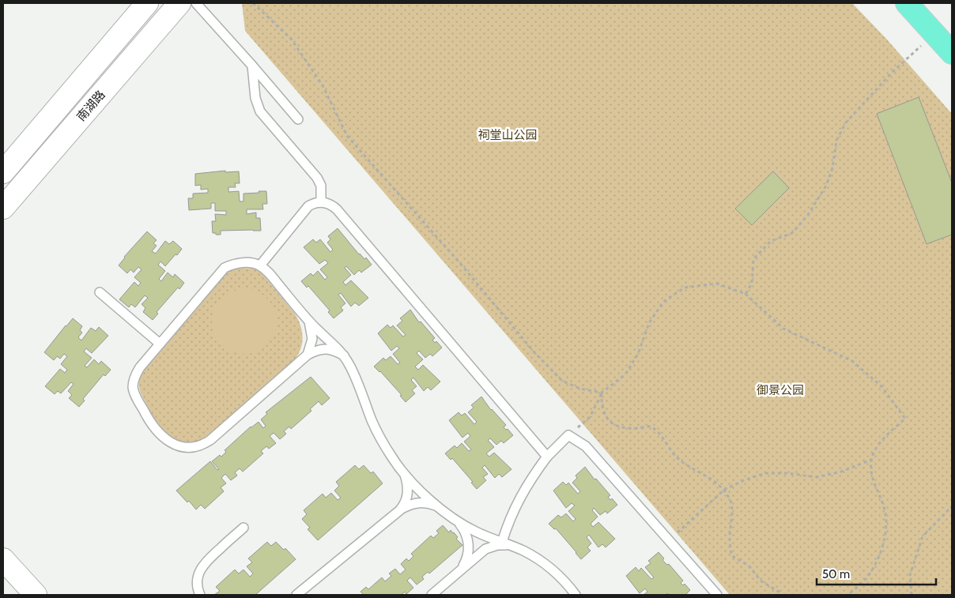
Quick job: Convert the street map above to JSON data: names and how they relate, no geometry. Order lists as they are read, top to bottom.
{
  "streets": {
    "main road": ["南湖路"]
  },
  "parks": ["祠堂山公园", "御景公园"],
  "scale_bar": "50 m"
}
